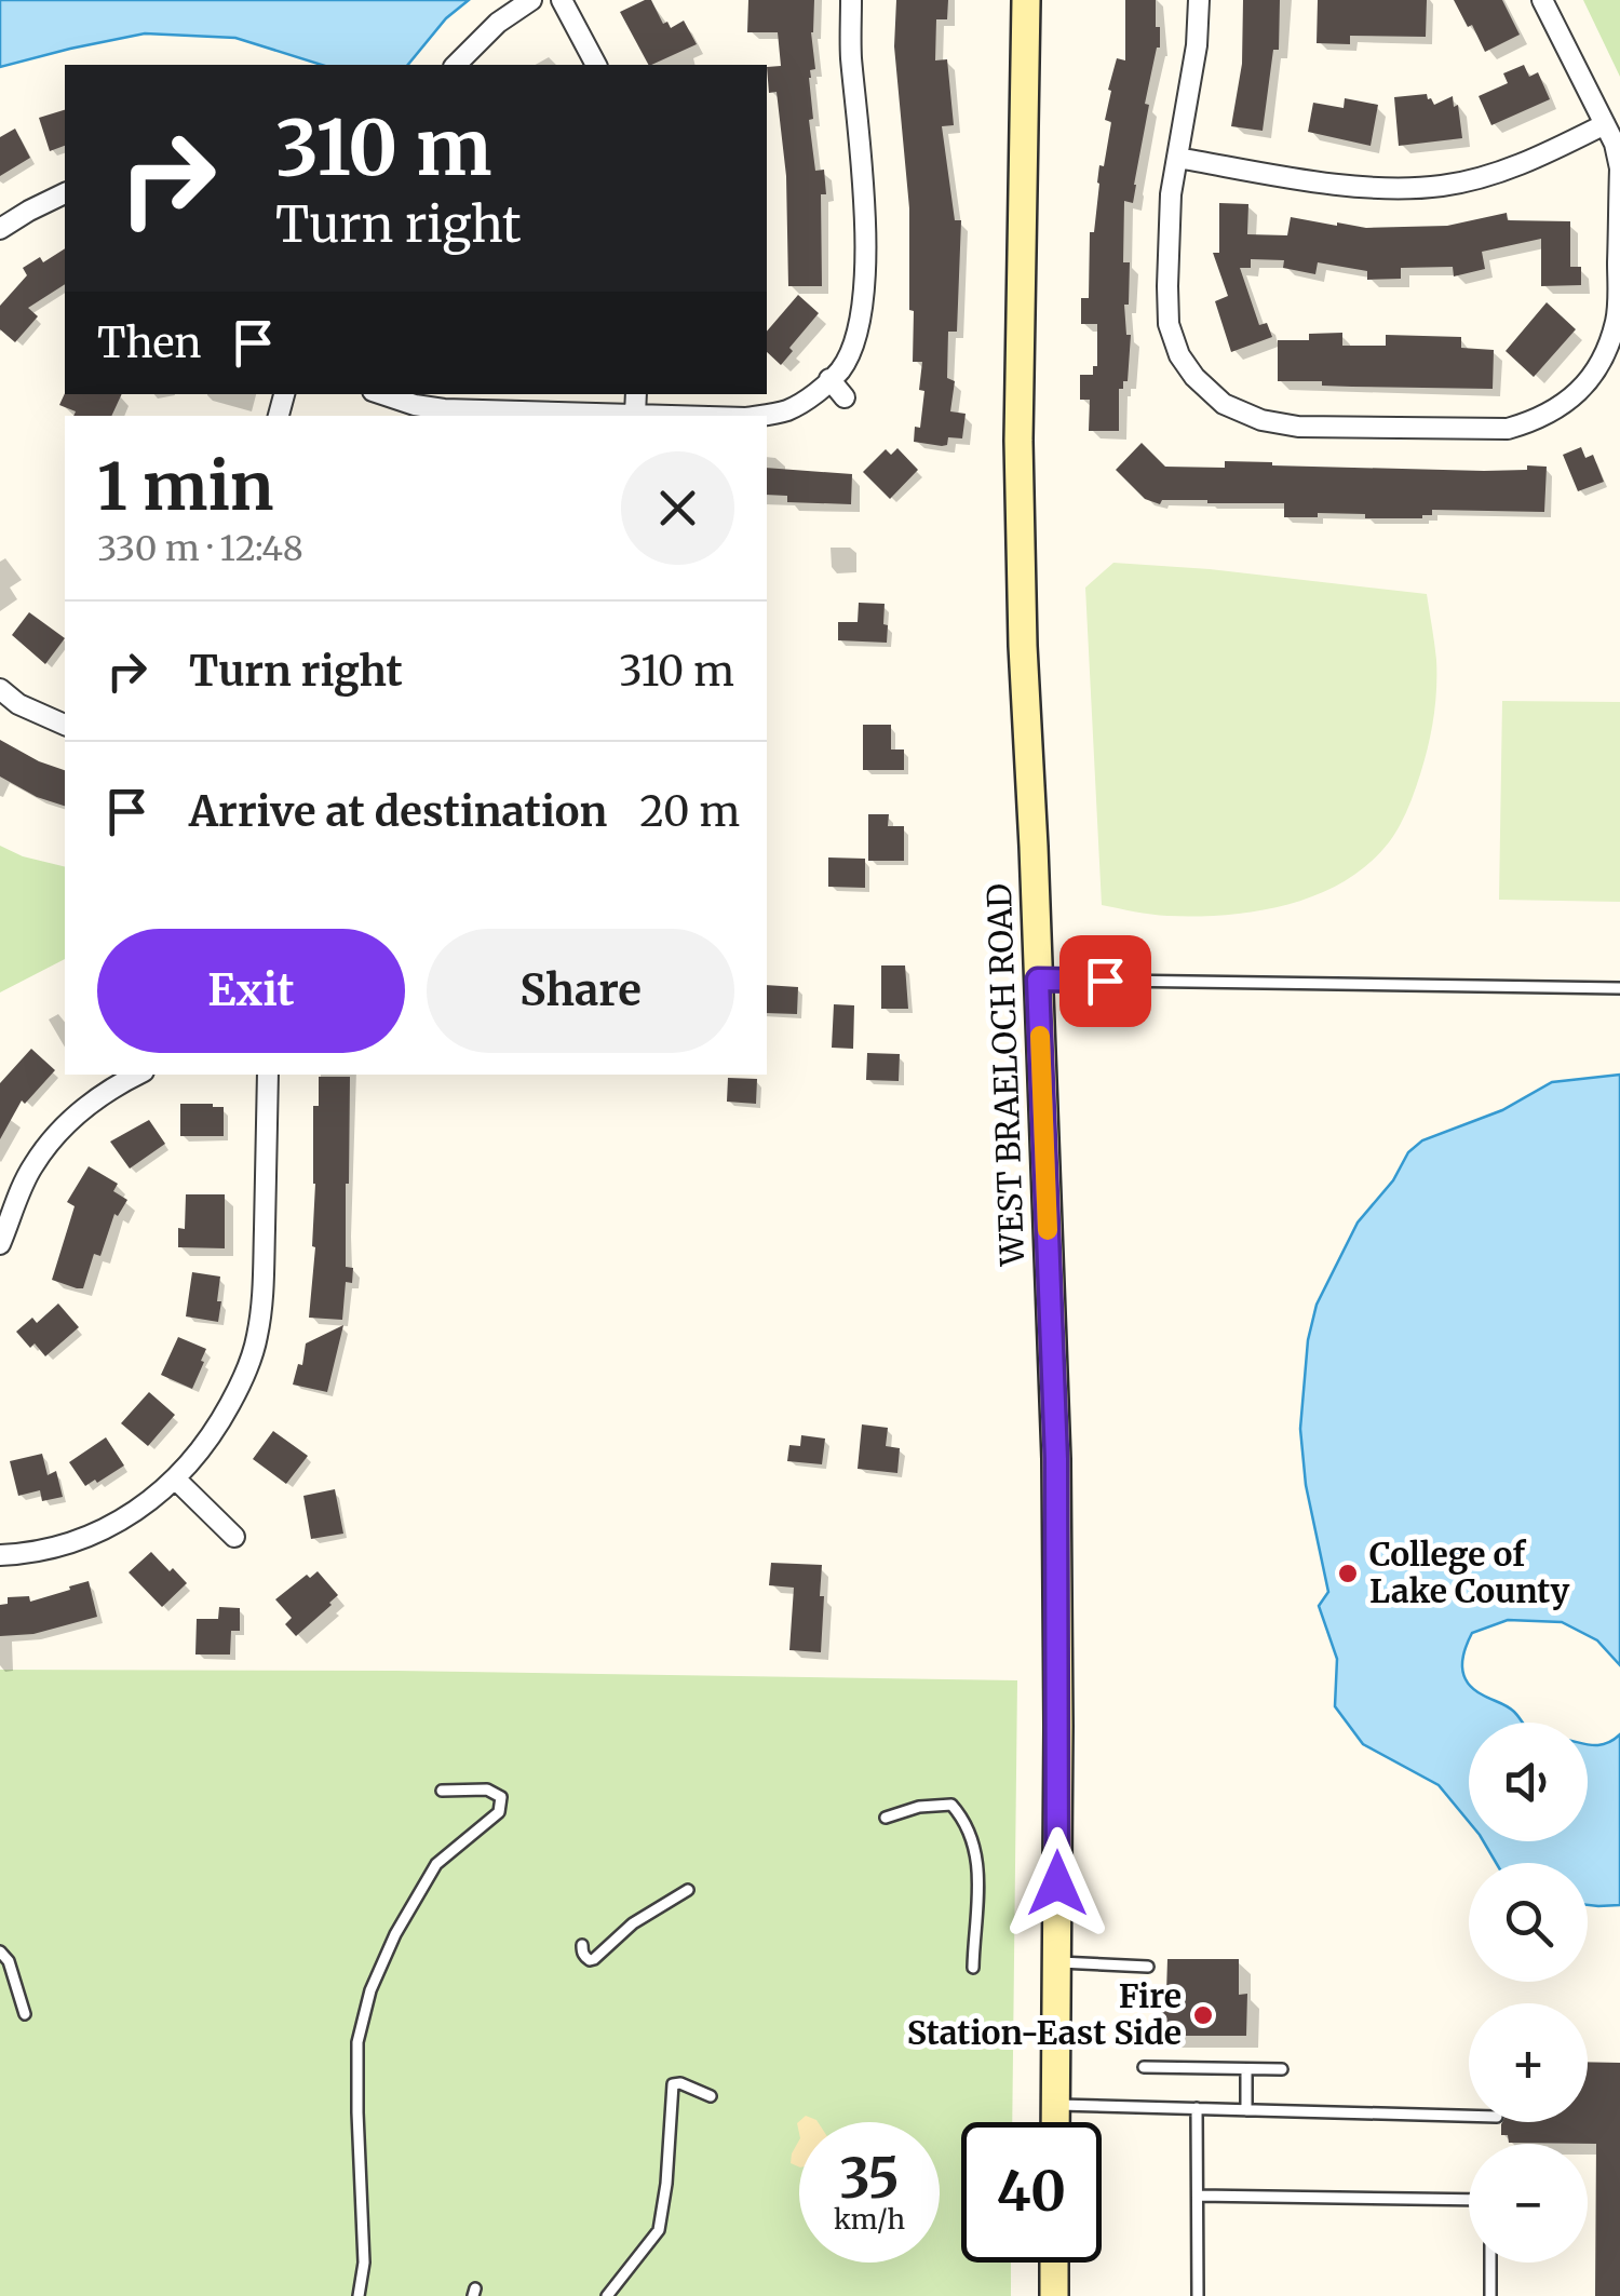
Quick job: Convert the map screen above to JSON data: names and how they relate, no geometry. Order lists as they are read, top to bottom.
{
  "streets": {
    "street": ["WEST BRAELOCH ROAD"]
  },
  "places": ["College of Lake County", "Fire Station-East Side"],
  "page": {
    "turn": ["310 m", "Turn right"],
    "then": "Then",
    "heading": ["1 min", "330 m · 12:48"],
    "list": [
      {
        "name": "Turn right",
        "value": "310 m"
      },
      {
        "name": "Arrive at destination",
        "value": "20 m"
      }
    ],
    "buttons": ["Exit", "Share"],
    "map_buttons": ["+", "−"],
    "speed": "35 km/h",
    "limit": "40"
  }
}
